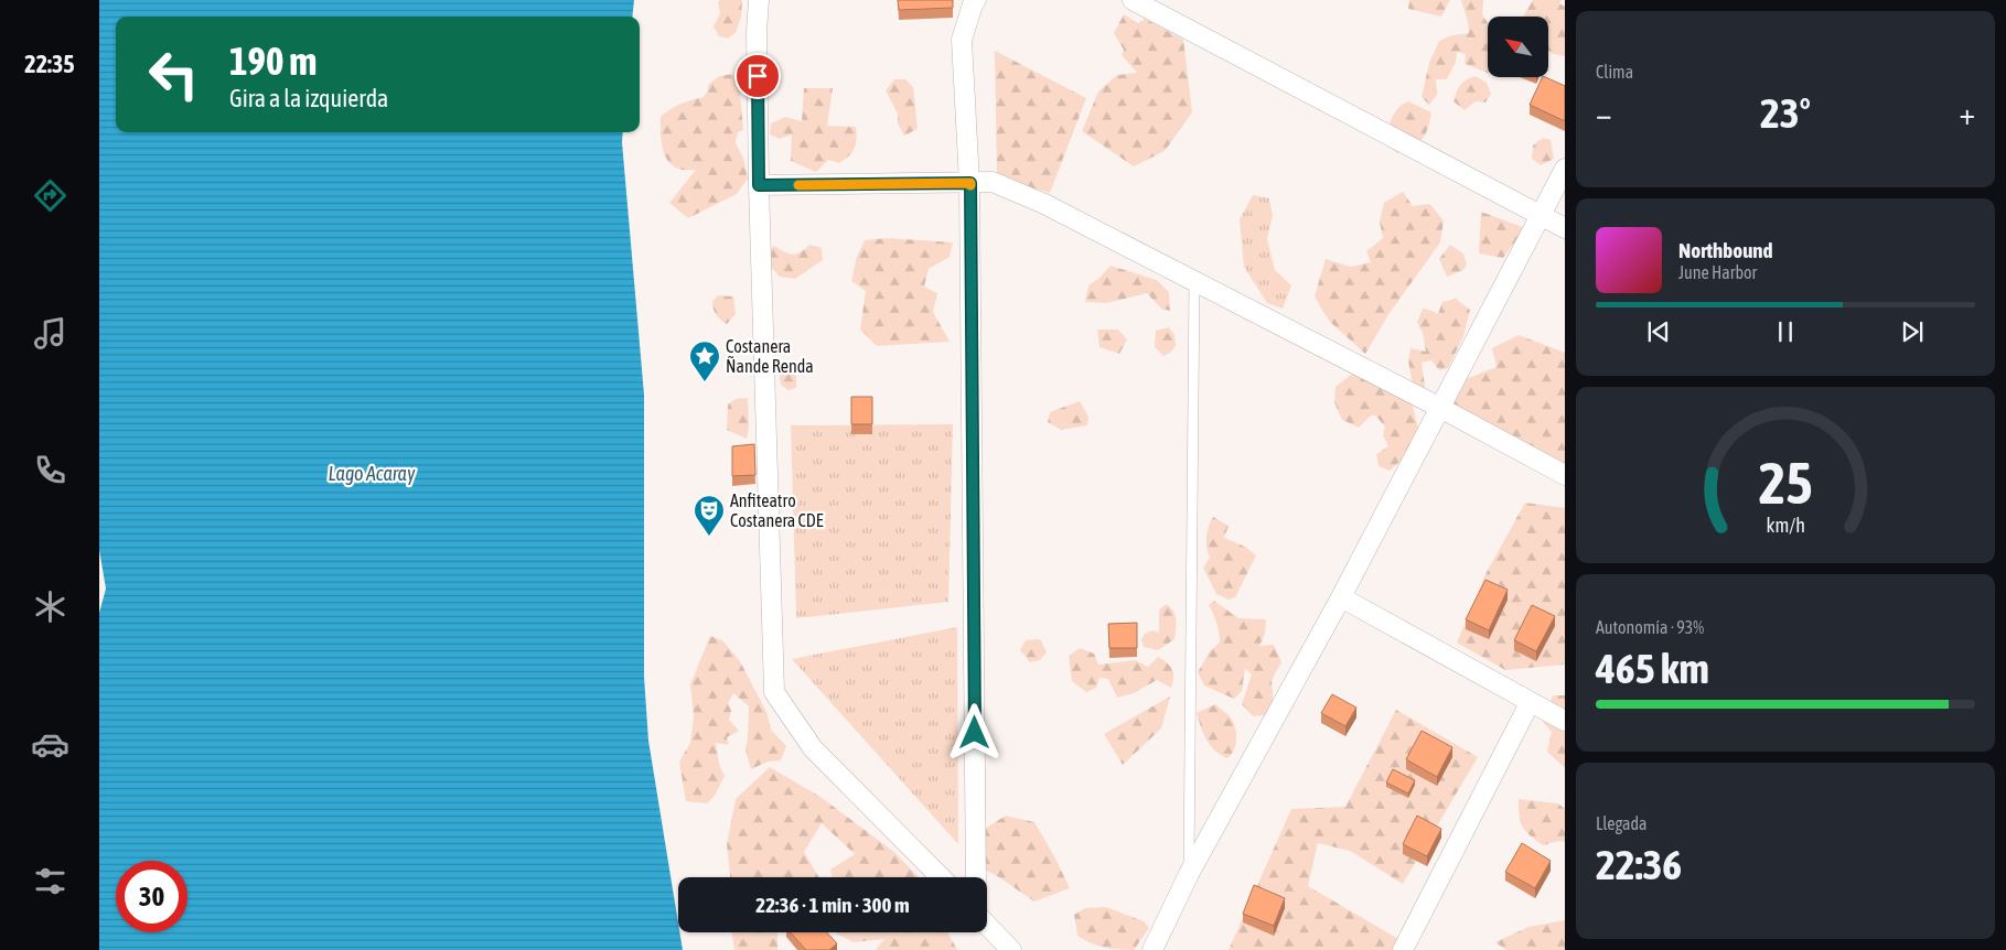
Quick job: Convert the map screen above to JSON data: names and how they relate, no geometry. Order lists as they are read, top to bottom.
{
  "water": ["Lago Acaray"],
  "places": {
    "place": ["Costanera Ñande Renda"],
    "theatre": ["Anfiteatro Costanera CDE"]
  },
  "north": "top left",
  "page": {
    "tabs": "22:35",
    "tile": [
      "Clima",
      ["Autonomía · 93%", "465 km"],
      ["Llegada", "22:36"]
    ],
    "turn": ["190 m", "Gira a la izquierda"],
    "heat": ["−", "23°", "+"],
    "song": ["Northbound", "June Harbor"],
    "limit": "30",
    "trip": "22:36 · 1 min · 300 m",
    "gauge": ["25", "km/h"]
  }
}
